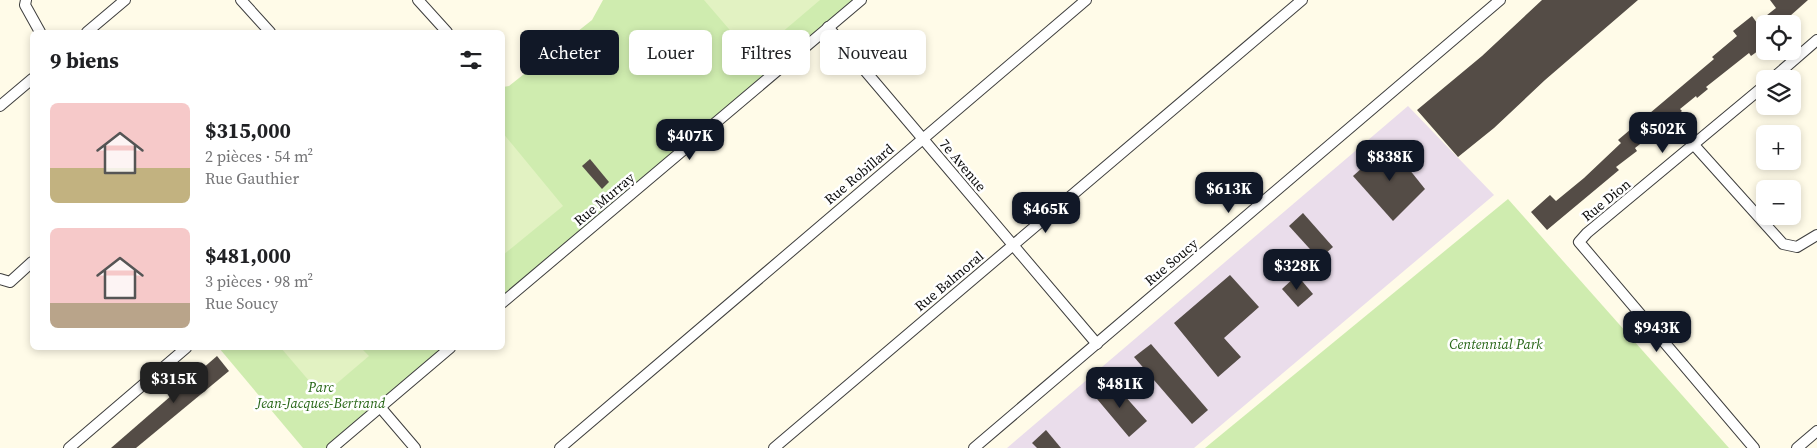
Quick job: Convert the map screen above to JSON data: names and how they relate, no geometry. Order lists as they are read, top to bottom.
{
  "streets": {
    "street": [
      "7e Avenue",
      "Rue Robillard",
      "Rue Murray",
      "Rue Dion",
      "Rue Soucy",
      "Rue Balmoral"
    ]
  },
  "crossings": [
    ["7e Avenue", "Rue Robillard"],
    ["7e Avenue", "Rue Murray"],
    ["7e Avenue", "Rue Soucy"],
    ["7e Avenue", "Rue Balmoral"]
  ],
  "parks": ["Centennial Park", "Parc Jean-Jacques-Bertrand"],
  "page": {
    "map_buttons": ["+", "−"],
    "chip": [
      "Acheter",
      "Louer",
      "Filtres",
      "Nouveau"
    ],
    "heading": "9 biens",
    "list": [
      {
        "name": "$315,000",
        "note": "2 pièces · 54 m² · Rue Gauthier"
      },
      {
        "name": "$481,000",
        "note": "3 pièces · 98 m² · Rue Soucy"
      }
    ],
    "price": [
      "$502K",
      "$407K",
      "$838K",
      "$613K",
      "$465K",
      "$328K",
      "$943K",
      "$315K",
      "$481K"
    ]
  }
}
